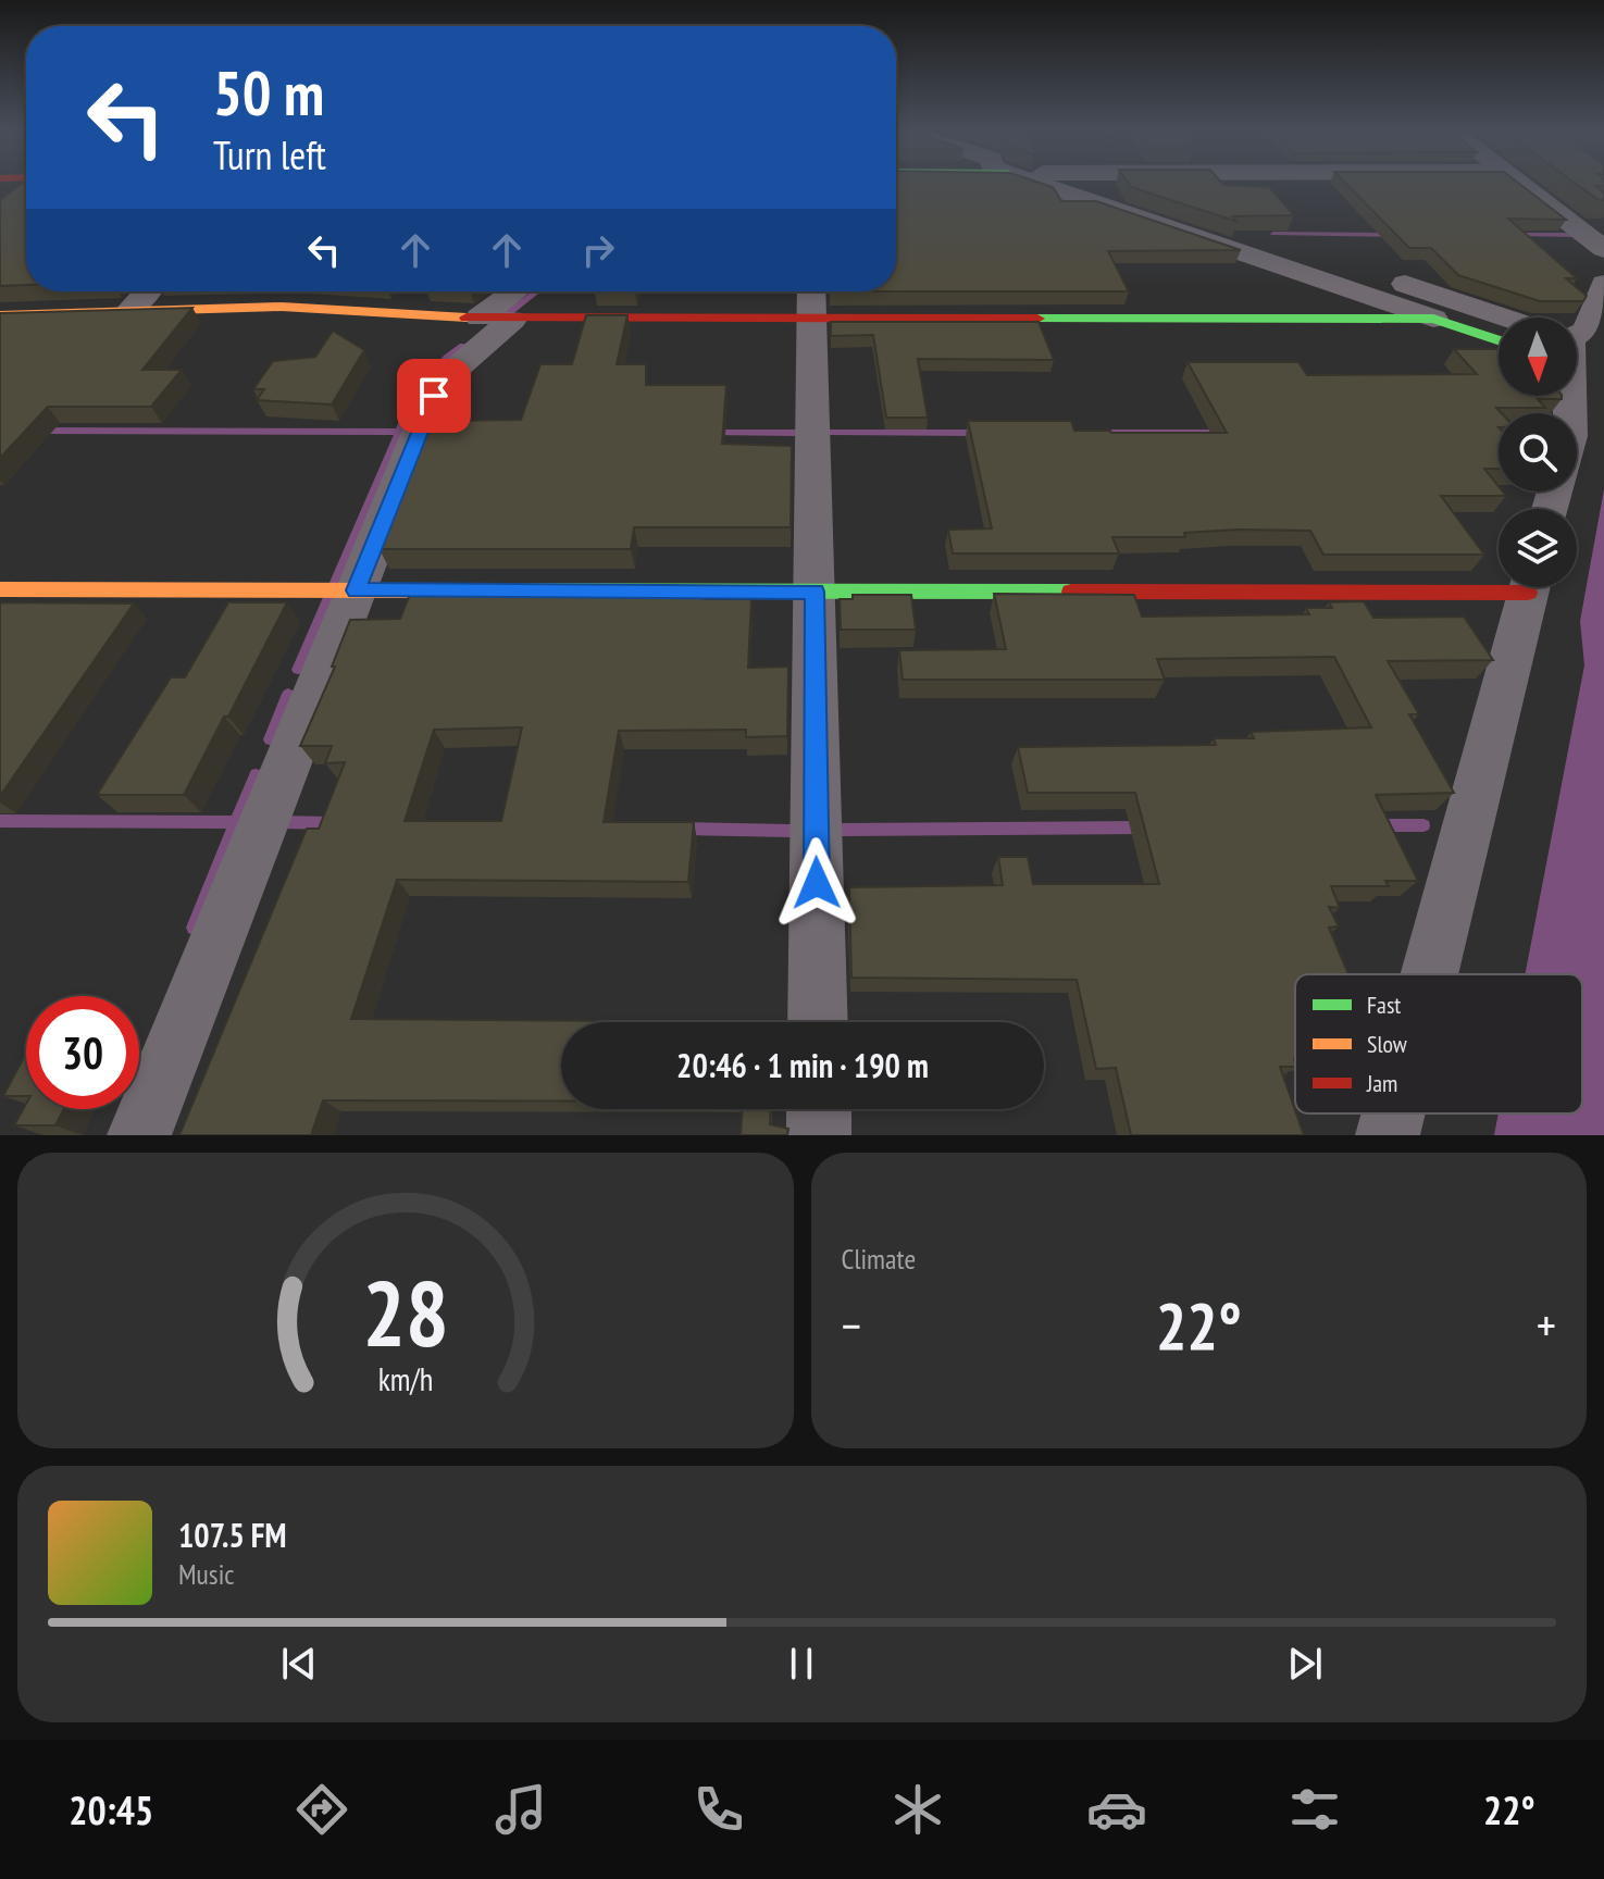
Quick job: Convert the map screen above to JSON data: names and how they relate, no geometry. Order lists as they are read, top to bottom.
{
  "legend": ["Fast", "Slow", "Jam"],
  "north": "bottom",
  "page": {
    "turn": ["50 m", "Turn left"],
    "limit": "30",
    "trip": "20:46 · 1 min · 190 m",
    "tile": "Climate",
    "heat": ["−", "22°", "+"],
    "song": ["107.5 FM", "Music"],
    "tabs": ["20:45", "22°"],
    "gauge": ["28", "km/h"]
  }
}
